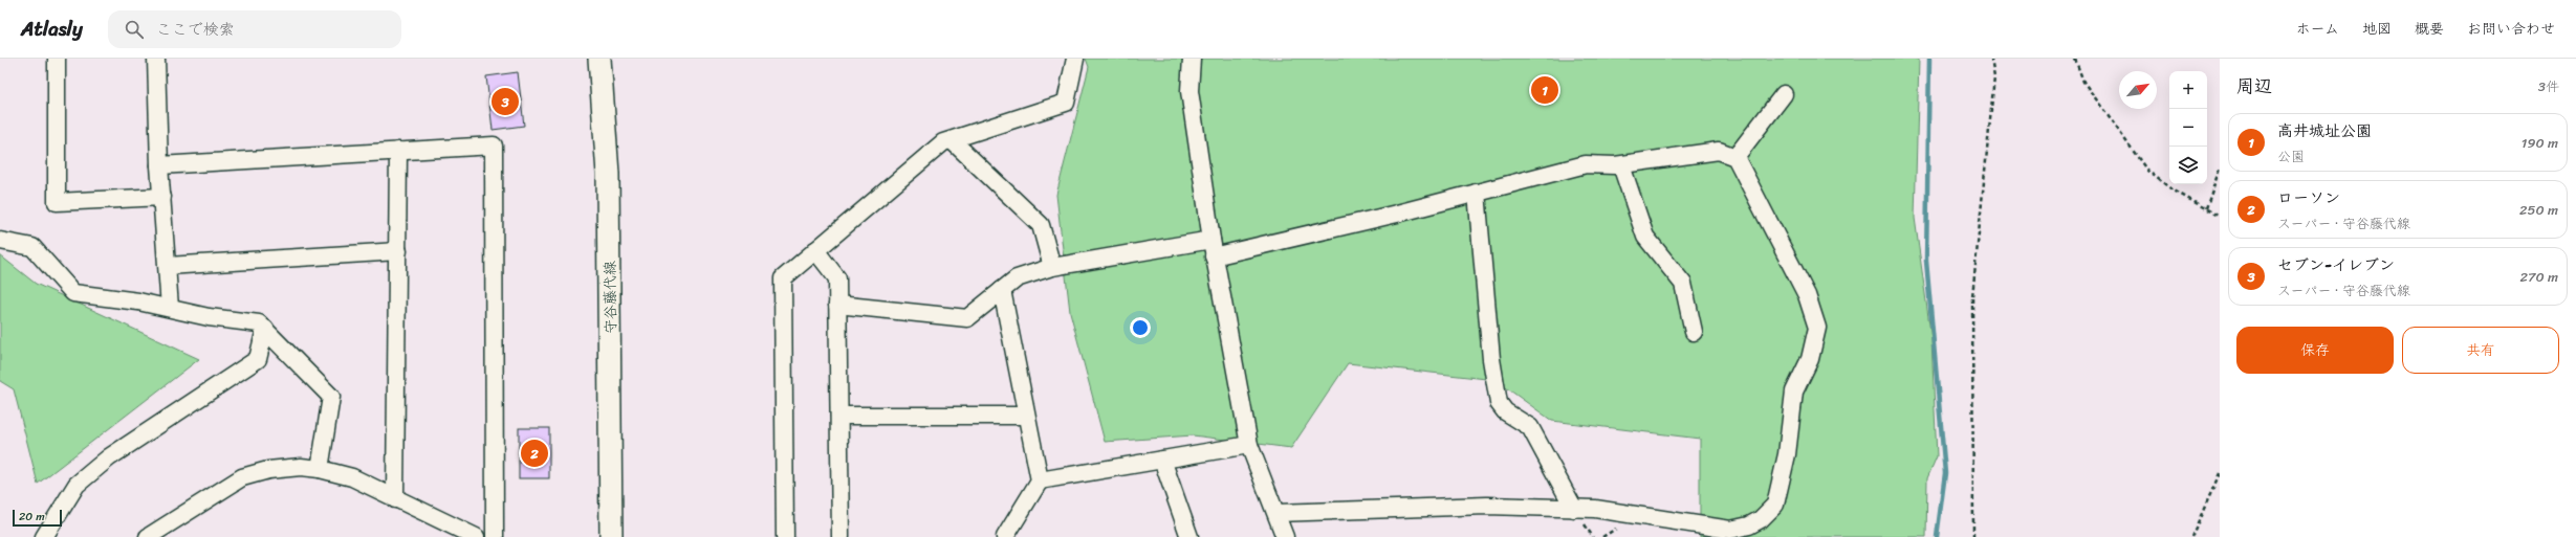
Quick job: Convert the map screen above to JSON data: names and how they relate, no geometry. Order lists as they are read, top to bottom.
{
  "streets": {
    "main road": ["守谷藤代線"]
  },
  "scale_bar": "20 m",
  "north": "top right",
  "page": {
    "header": "Atlasly",
    "search": "ここで検索",
    "nav": [
      "ホーム",
      "地図",
      "概要",
      "お問い合わせ"
    ],
    "heading": ["周辺", "3件"],
    "map_buttons": ["+", "−"],
    "pins": ["1", "3", "2"],
    "list": [
      {
        "mark": "1",
        "name": "高井城址公園",
        "note": "公園",
        "value": "190 m"
      },
      {
        "mark": "2",
        "name": "ローソン",
        "note": "スーパー · 守谷藤代線",
        "value": "250 m"
      },
      {
        "mark": "3",
        "name": "セブン-イレブン",
        "note": "スーパー · 守谷藤代線",
        "value": "270 m"
      }
    ],
    "buttons": ["保存", "共有"],
    "scale": "20 m"
  }
}
